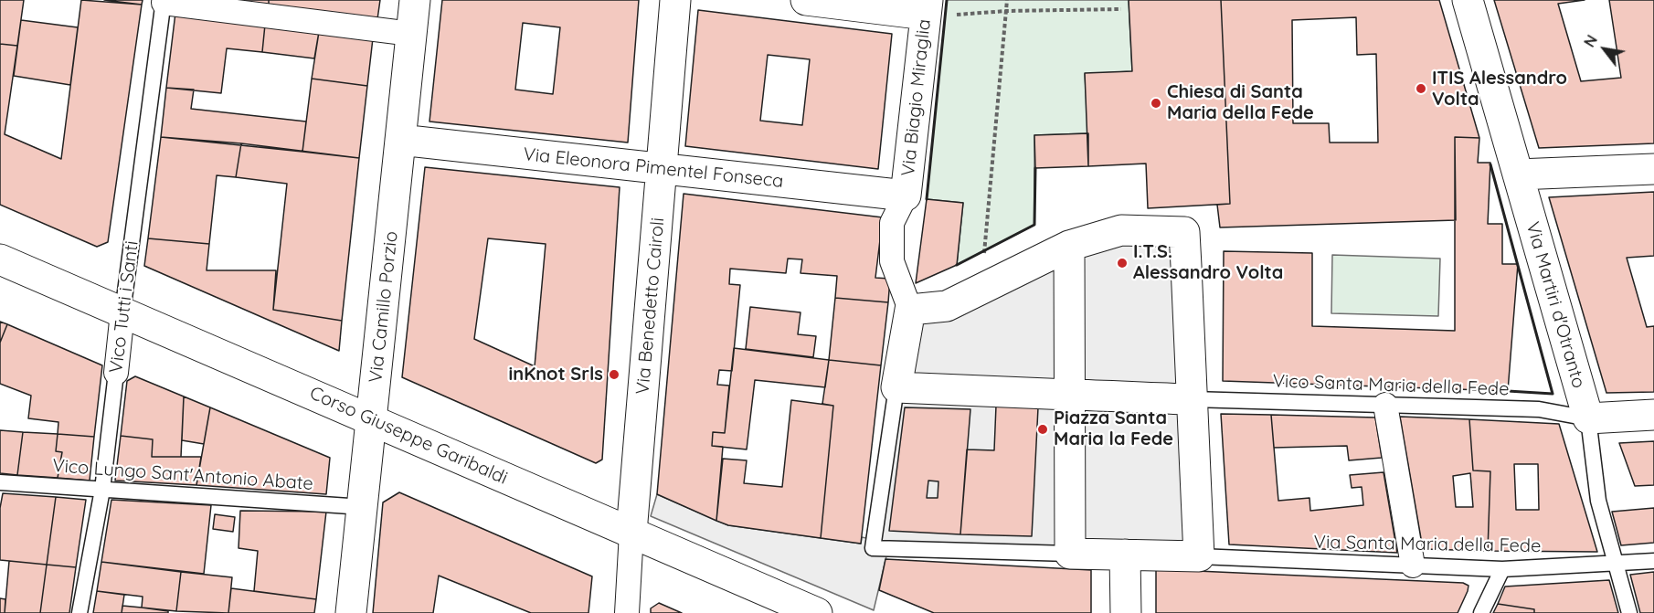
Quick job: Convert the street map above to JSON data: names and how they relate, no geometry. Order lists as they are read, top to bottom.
{
  "streets": {
    "street": [
      "Via Biagio Miraglia",
      "Via Eleonora Pimentel Fonseca",
      "Via Martiri d'Otranto",
      "Via Benedetto Cairoli",
      "Vico Tutti i Santi",
      "Via Camillo Porzio",
      "Corso Giuseppe Garibaldi"
    ],
    "lane": ["Vico Santa Maria della Fede", "Vico Lungo Sant'Antonio Abate", "Via Santa Maria della Fede"]
  },
  "crossings": [
    ["Via Biagio Miraglia", "Via Eleonora Pimentel Fonseca"],
    ["Via Eleonora Pimentel Fonseca", "Via Benedetto Cairoli"],
    ["Via Eleonora Pimentel Fonseca", "Via Camillo Porzio"],
    ["Via Martiri d'Otranto", "Vico Santa Maria della Fede"],
    ["Via Martiri d'Otranto", "Via Santa Maria della Fede"],
    ["Via Benedetto Cairoli", "Corso Giuseppe Garibaldi"],
    ["Vico Tutti i Santi", "Corso Giuseppe Garibaldi"],
    ["Vico Tutti i Santi", "Vico Lungo Sant'Antonio Abate"],
    ["Via Camillo Porzio", "Corso Giuseppe Garibaldi"],
    ["Via Camillo Porzio", "Vico Lungo Sant'Antonio Abate"]
  ],
  "places": [
    "ITIS Alessandro Volta",
    "Chiesa di Santa Maria della Fede",
    "I.T.S. Alessandro Volta",
    "inKnot Srls",
    "Piazza Santa Maria la Fede"
  ],
  "north": "top left"
}
